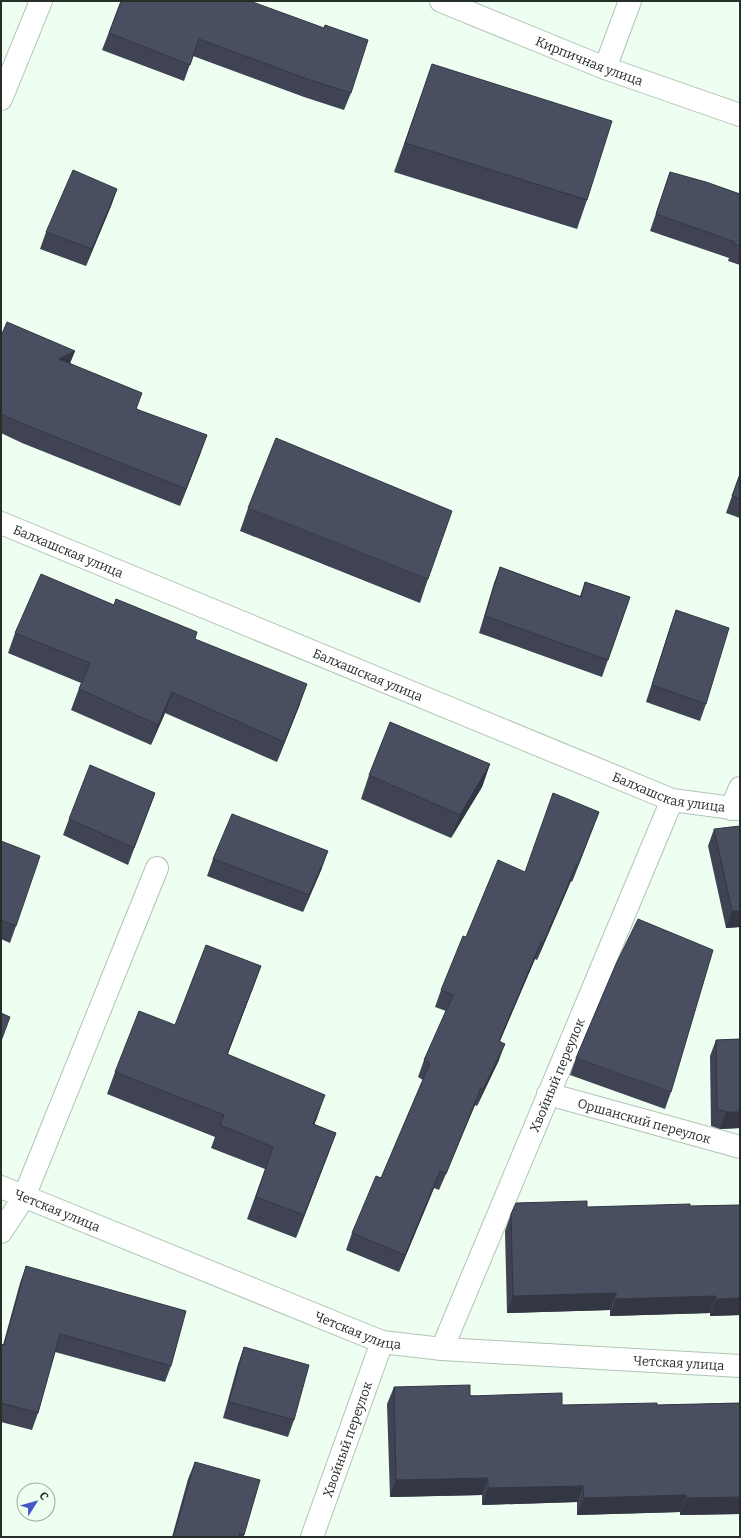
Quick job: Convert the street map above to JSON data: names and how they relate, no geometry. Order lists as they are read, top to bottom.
{
  "streets": {
    "street": [
      "Кирпичная улица",
      "Балхашская улица",
      "Хвойный переулок",
      "Оршанский переулок",
      "Четская улица"
    ]
  },
  "crossings": [
    ["Балхашская улица", "Хвойный переулок"],
    ["Хвойный переулок", "Оршанский переулок"],
    ["Хвойный переулок", "Четская улица"]
  ],
  "north": "top right"
}
